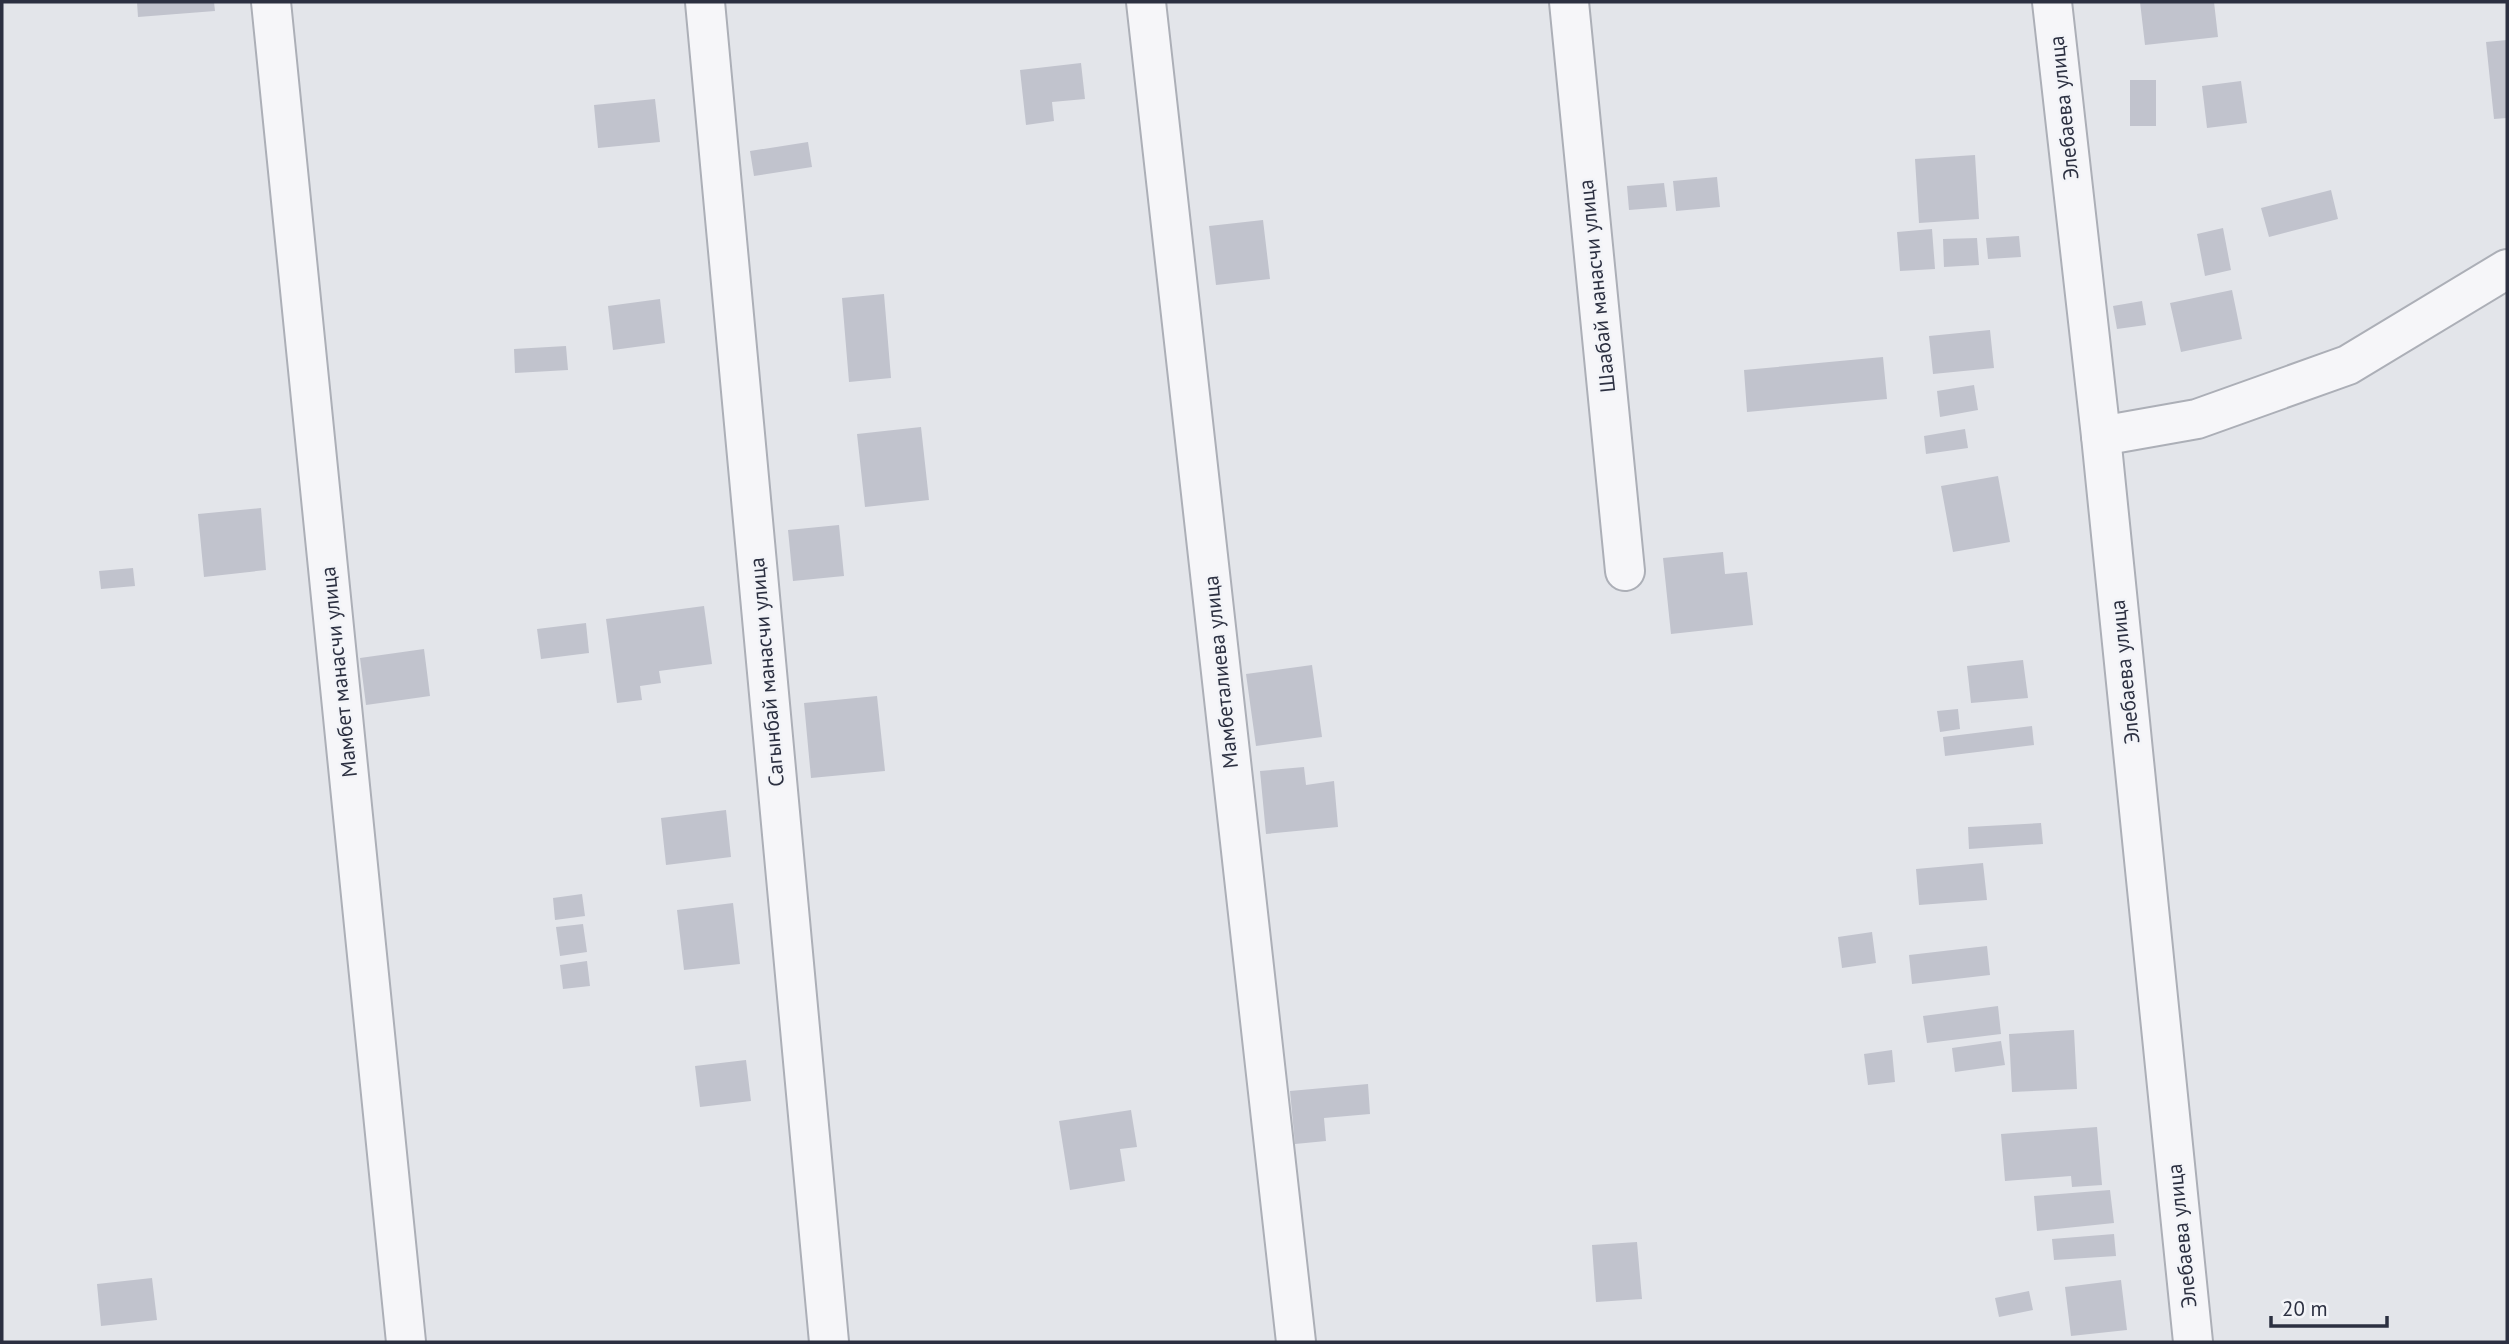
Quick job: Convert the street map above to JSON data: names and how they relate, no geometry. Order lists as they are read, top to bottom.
{
  "streets": {
    "street": [
      "Элебаева улица",
      "Шаабай манасчи улица",
      "Мамбет манасчи улица",
      "Сагынбай манасчи улица",
      "Мамбеталиева улица"
    ]
  },
  "scale_bar": "20 m"
}
